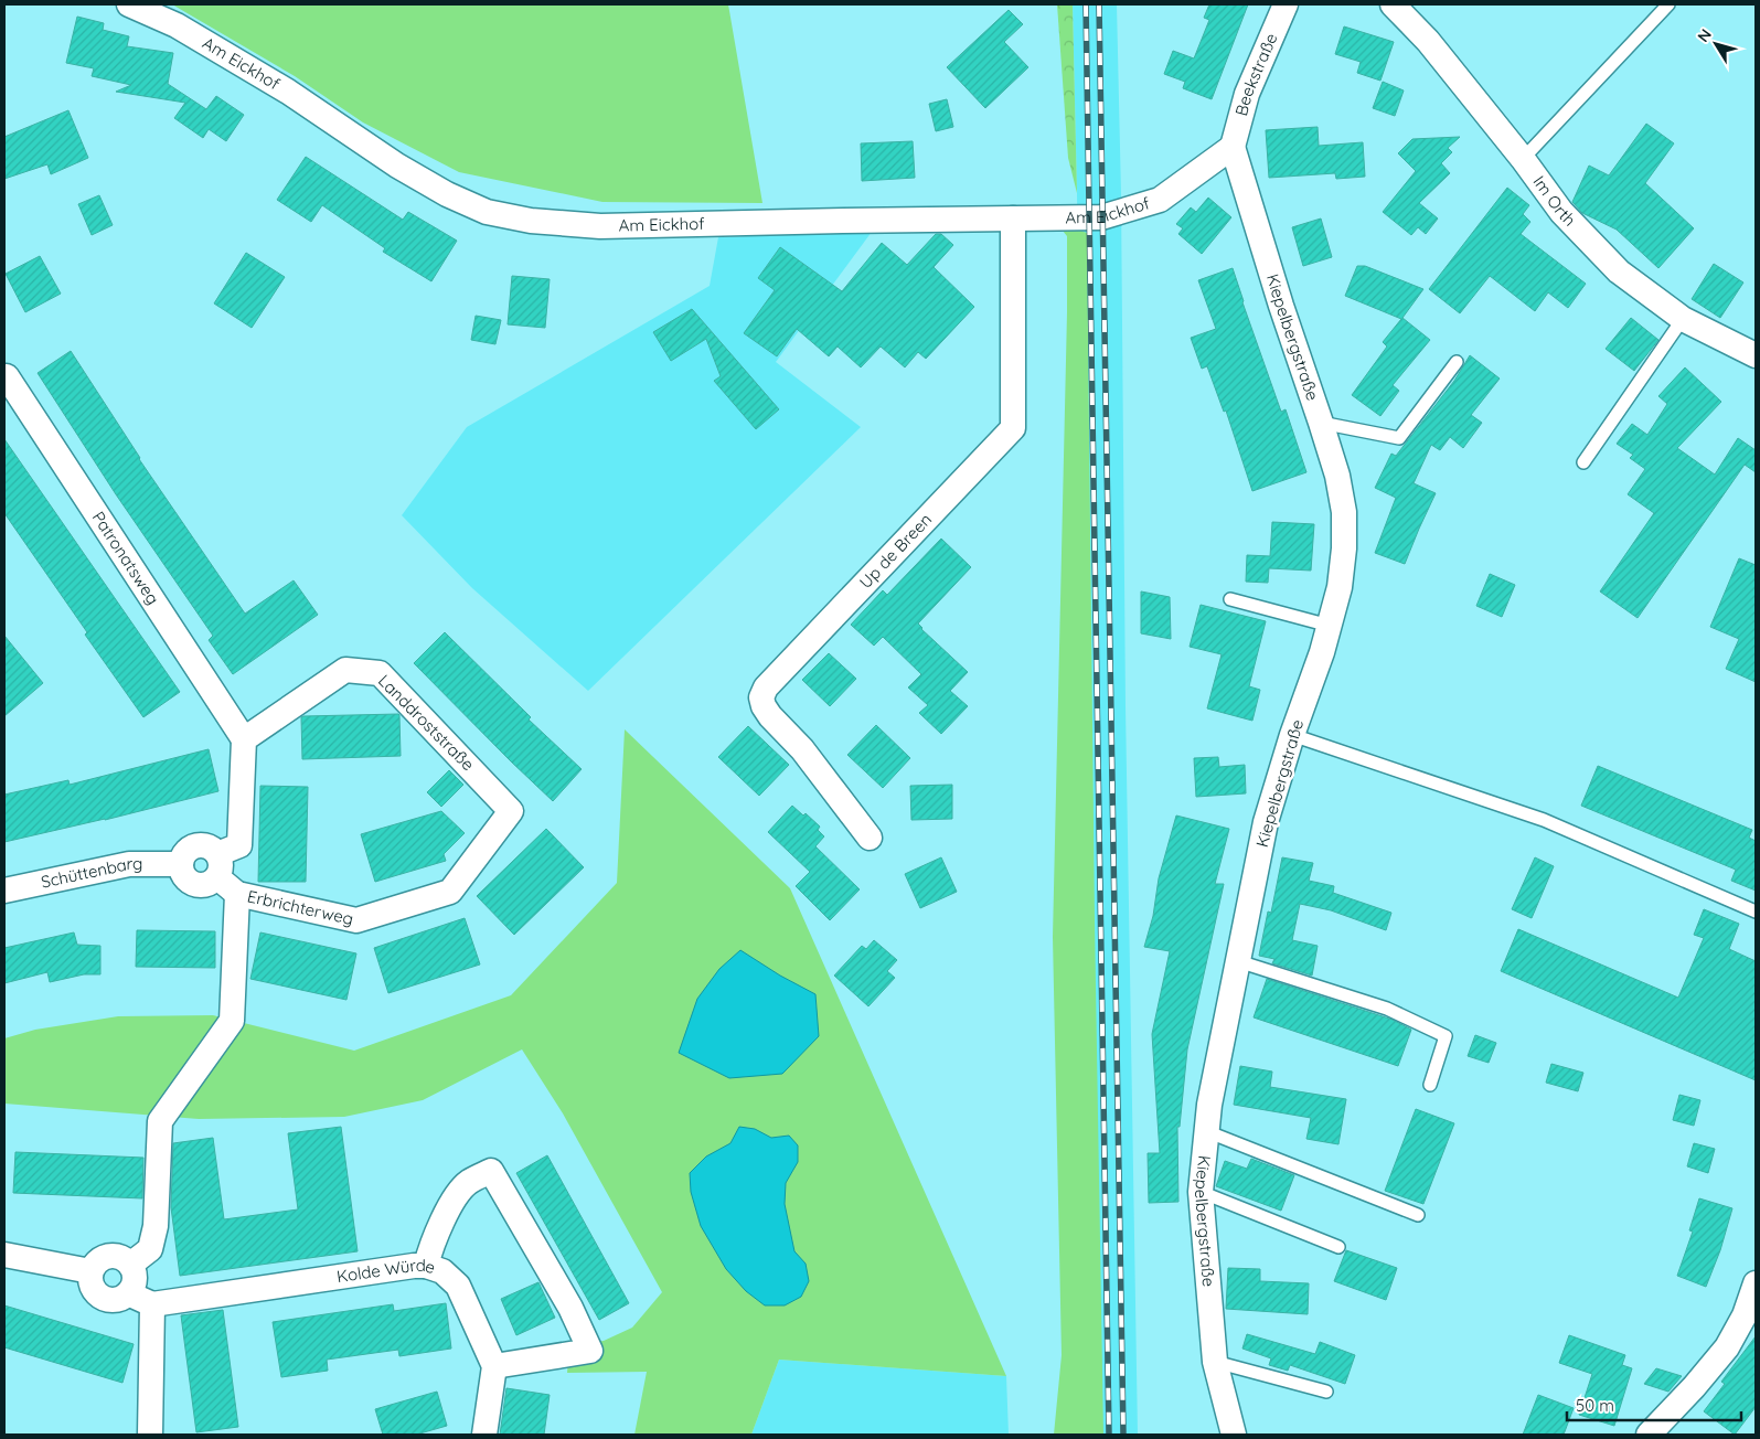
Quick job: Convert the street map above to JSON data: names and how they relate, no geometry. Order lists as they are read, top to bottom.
{
  "streets": {
    "street": [
      "Am Eickhof",
      "Beekstraße",
      "Im Orth",
      "Kiepelbergstraße",
      "Up de Breen",
      "Patronatsweg",
      "Landdroststraße",
      "Schüttenbarg",
      "Erbrichterweg",
      "Kolde Würde"
    ]
  },
  "crossings": [
    ["Am Eickhof", "Beekstraße"],
    ["Am Eickhof", "Kiepelbergstraße"],
    ["Am Eickhof", "Up de Breen"],
    ["Beekstraße", "Kiepelbergstraße"],
    ["Patronatsweg", "Landdroststraße"],
    ["Landdroststraße", "Erbrichterweg"],
    ["Schüttenbarg", "Erbrichterweg"]
  ],
  "scale_bar": "50 m",
  "north": "top left"
}
